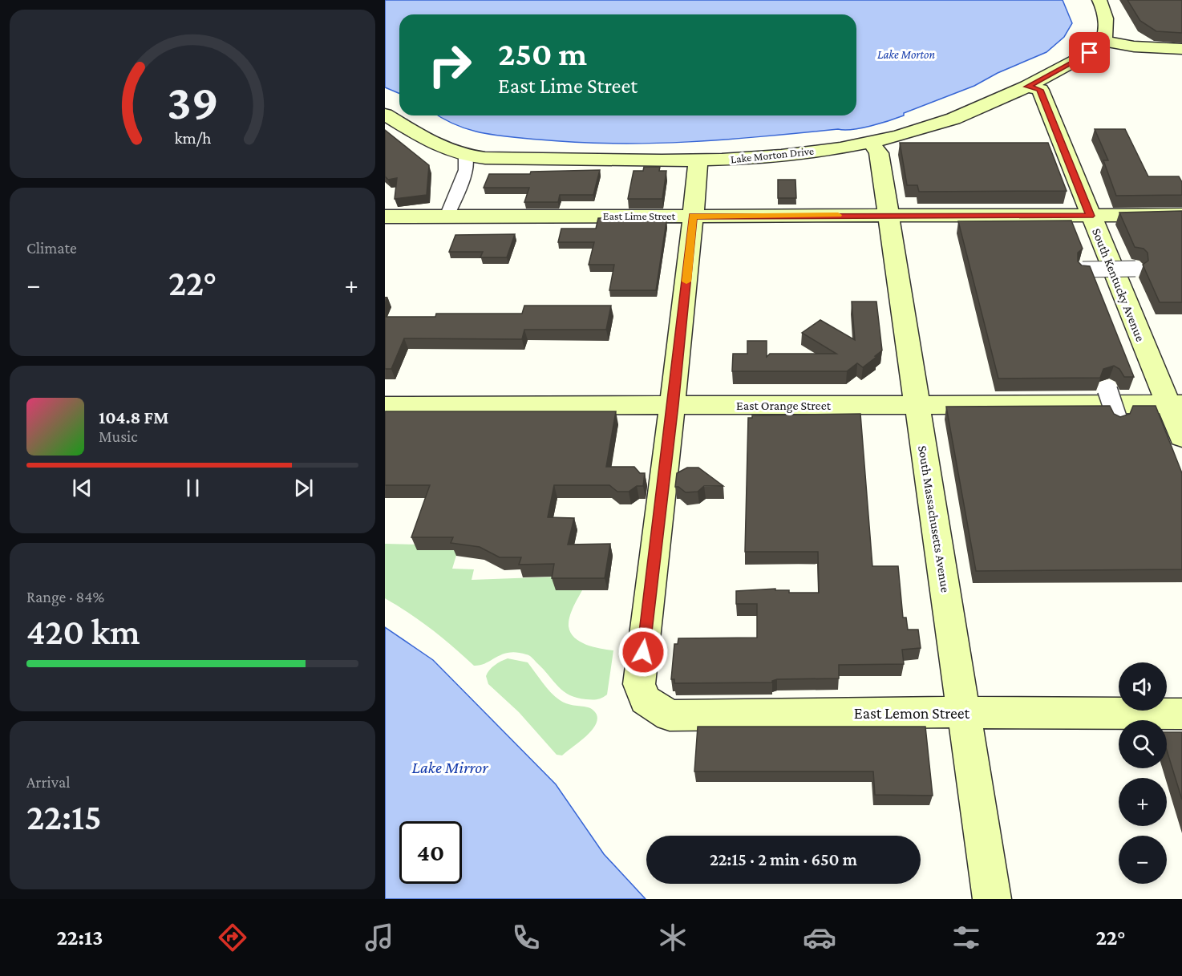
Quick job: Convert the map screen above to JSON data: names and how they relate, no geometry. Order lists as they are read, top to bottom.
{
  "streets": {
    "street": [
      "Lake Morton Drive",
      "East Lime Street",
      "South Kentucky Avenue",
      "East Orange Street",
      "South Massachusetts Avenue",
      "East Lemon Street"
    ]
  },
  "crossings": [
    ["Lake Morton Drive", "South Kentucky Avenue"],
    ["Lake Morton Drive", "South Massachusetts Avenue"],
    ["East Lime Street", "South Kentucky Avenue"],
    ["East Lime Street", "South Massachusetts Avenue"],
    ["South Kentucky Avenue", "East Orange Street"],
    ["East Orange Street", "South Massachusetts Avenue"],
    ["East Orange Street", "East Lemon Street"],
    ["South Massachusetts Avenue", "East Lemon Street"]
  ],
  "water": ["Lake Morton", "Lake Mirror"],
  "page": {
    "turn": ["250 m", "East Lime Street"],
    "tile": [
      "Climate",
      ["Range · 84%", "420 km"],
      ["Arrival", "22:15"]
    ],
    "heat": ["−", "22°", "+"],
    "song": ["104.8 FM", "Music"],
    "map_buttons": ["+", "−"],
    "limit": "40",
    "trip": "22:15 · 2 min · 650 m",
    "tabs": ["22:13", "22°"],
    "gauge": ["39", "km/h"]
  }
}
